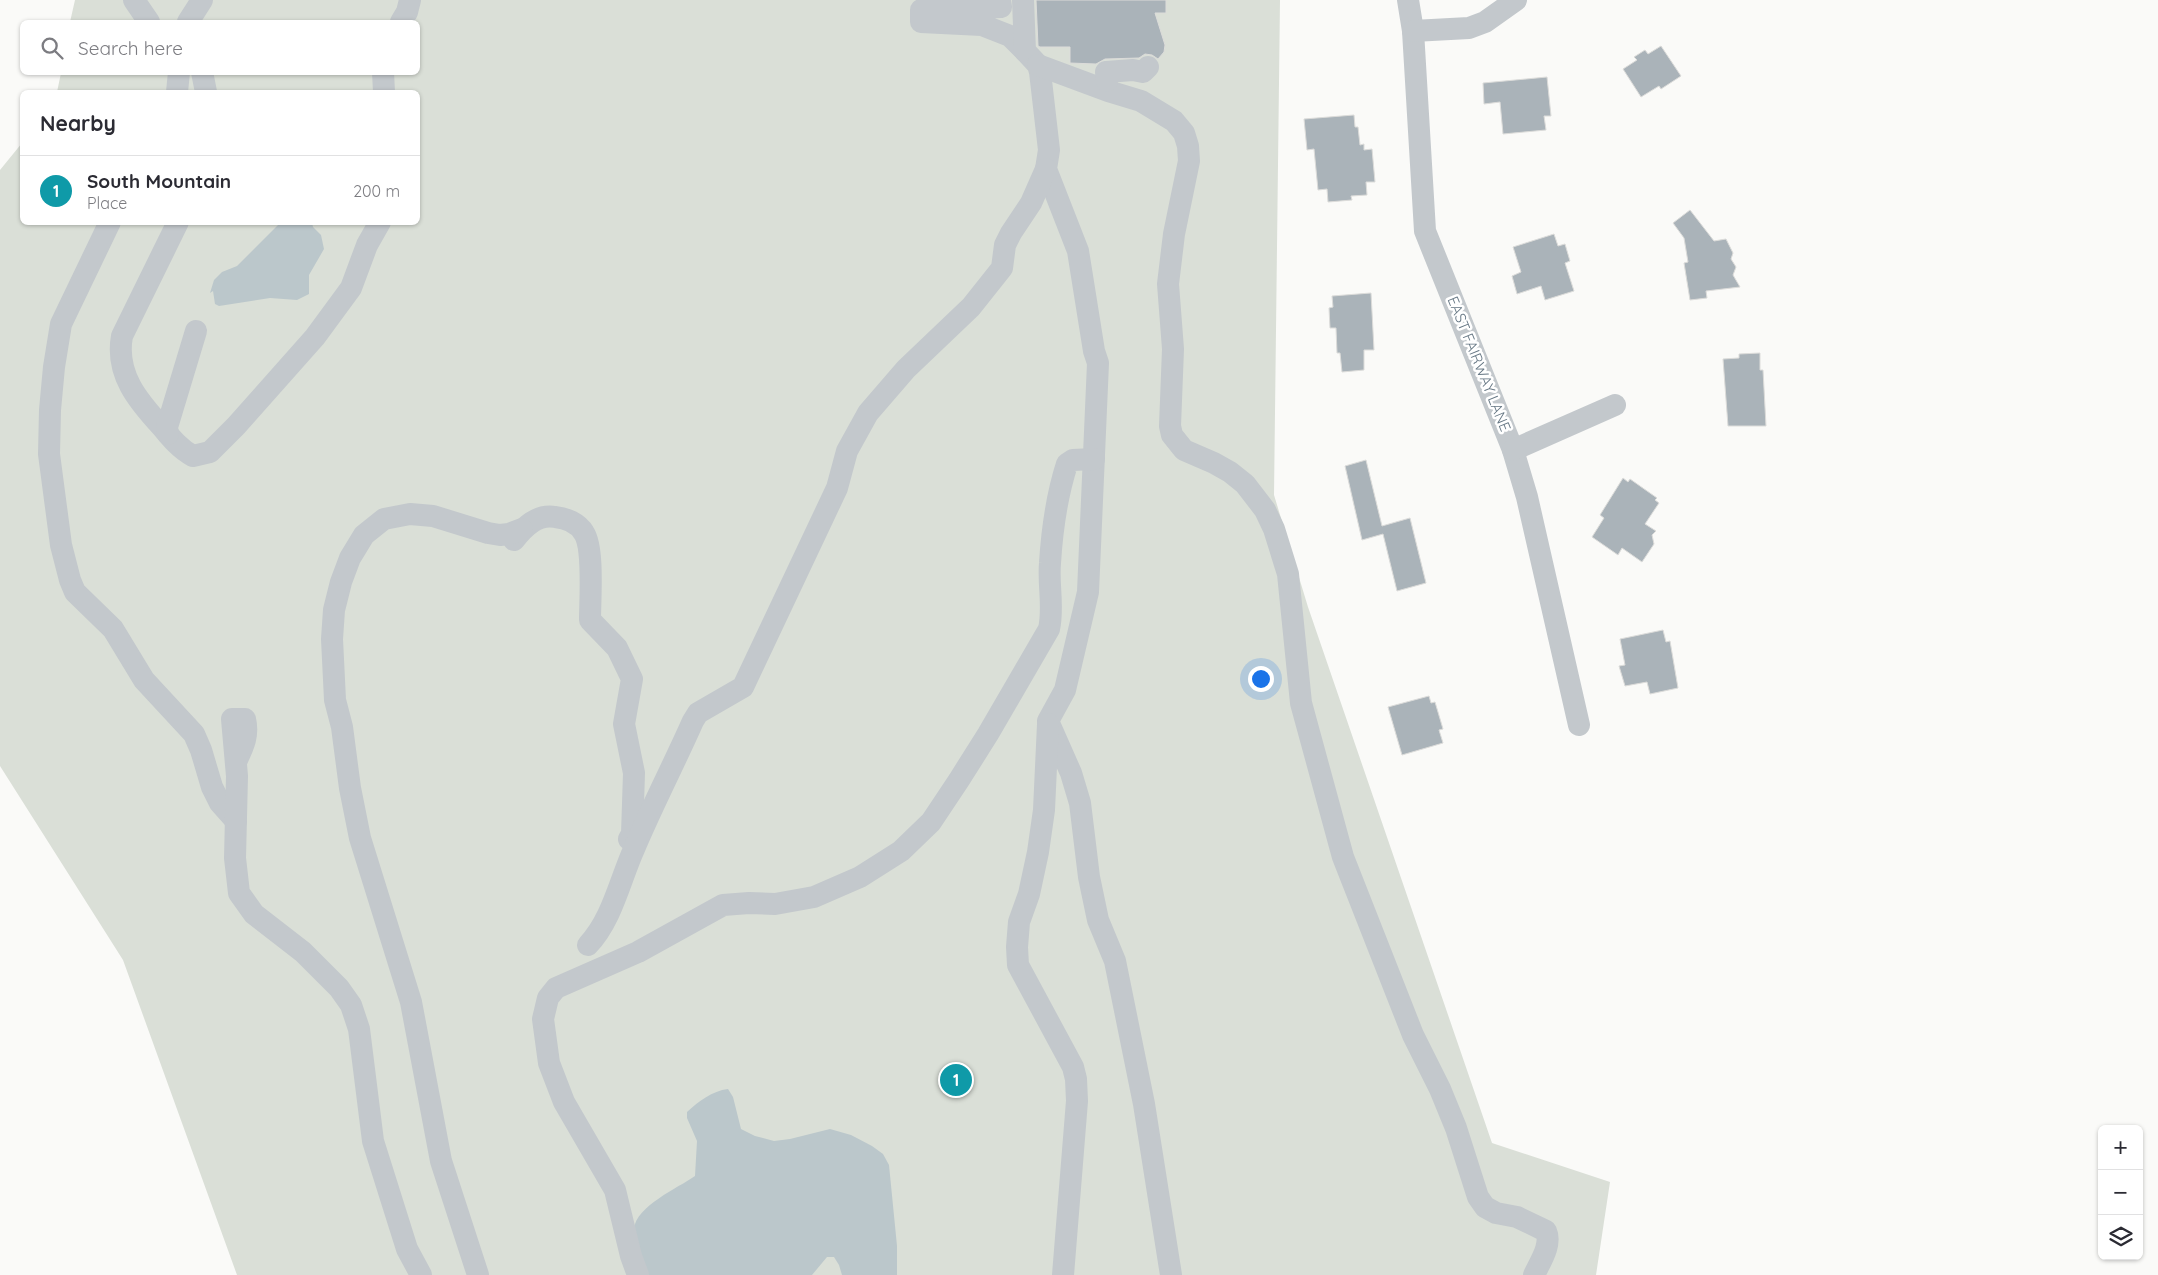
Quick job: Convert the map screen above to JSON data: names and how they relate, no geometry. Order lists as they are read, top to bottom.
{
  "streets": {
    "street": ["EAST FAIRWAY LANE"]
  },
  "page": {
    "search": "Search here",
    "heading": "Nearby",
    "list": [
      {
        "mark": "1",
        "name": "South Mountain",
        "note": "Place",
        "value": "200 m"
      }
    ],
    "pins": "1",
    "map_buttons": ["+", "−"]
  }
}
